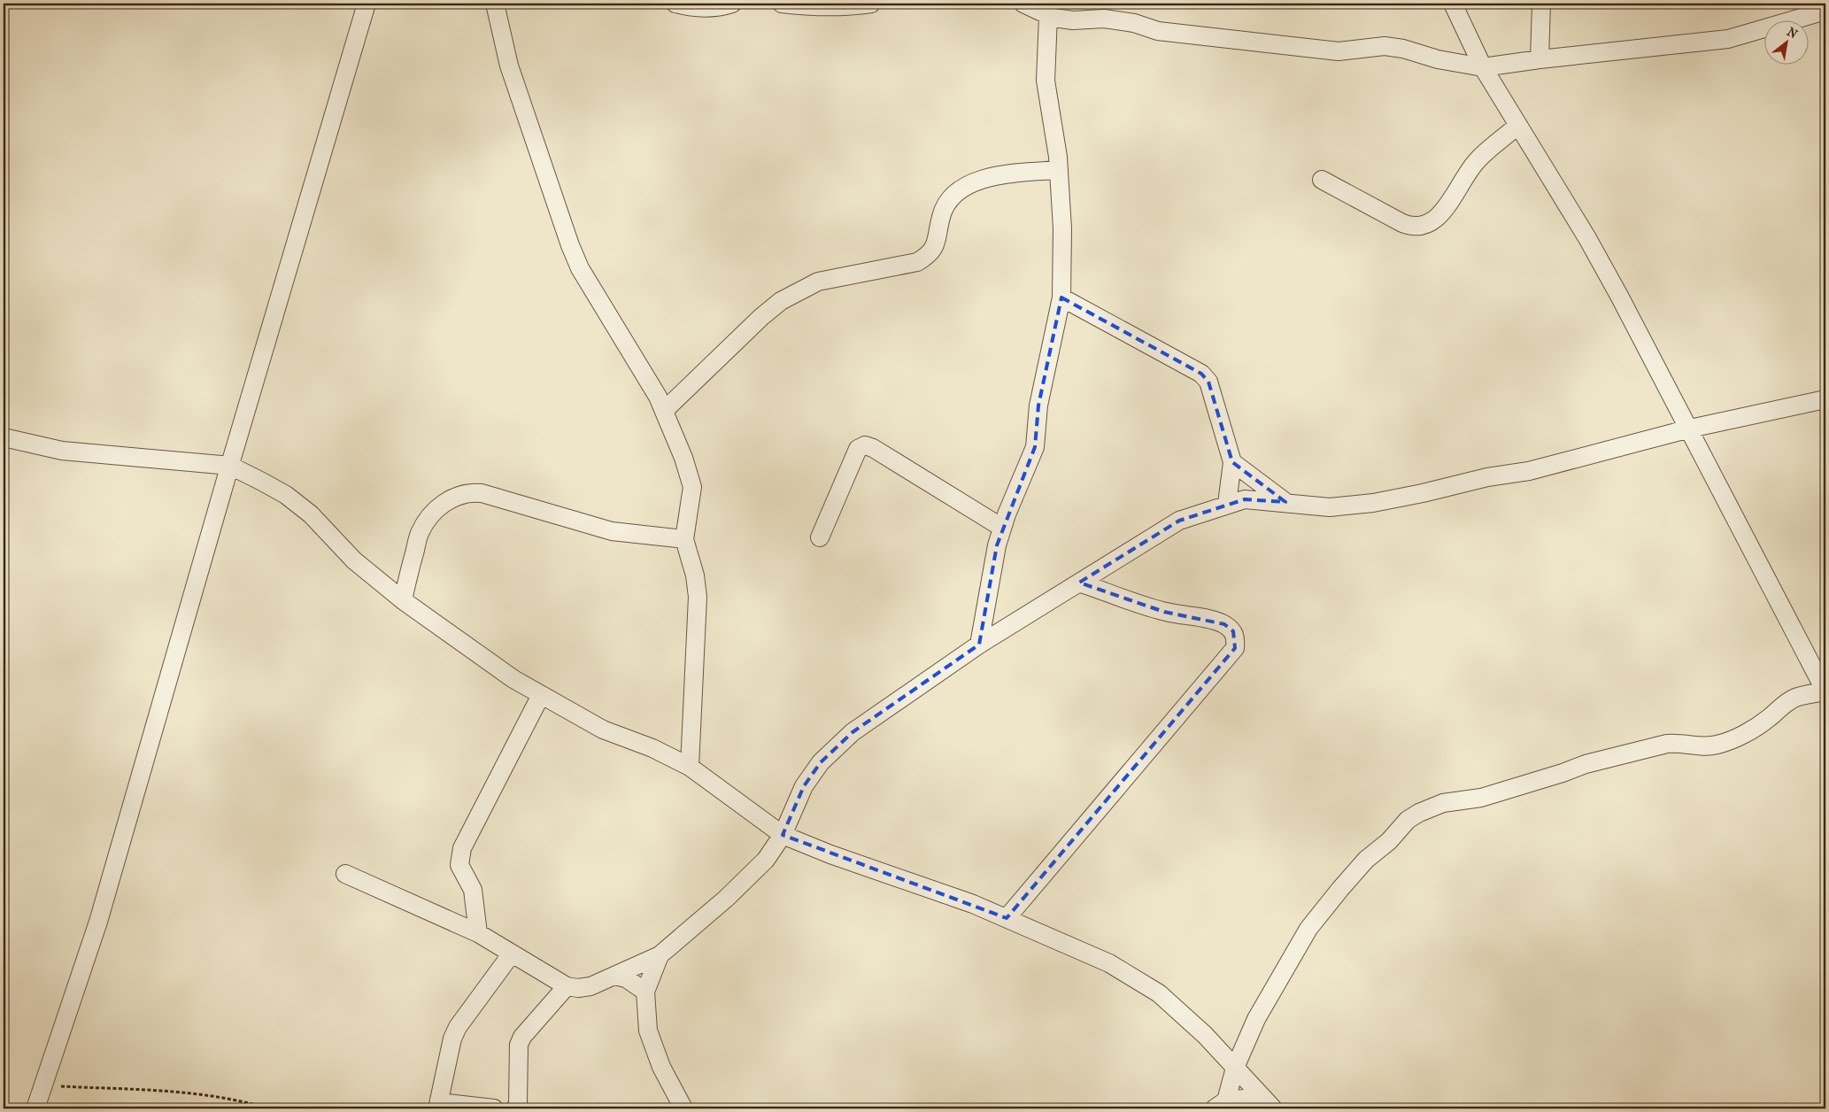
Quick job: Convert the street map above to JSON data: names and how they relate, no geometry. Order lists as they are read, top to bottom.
{
  "north": "top right"
}
